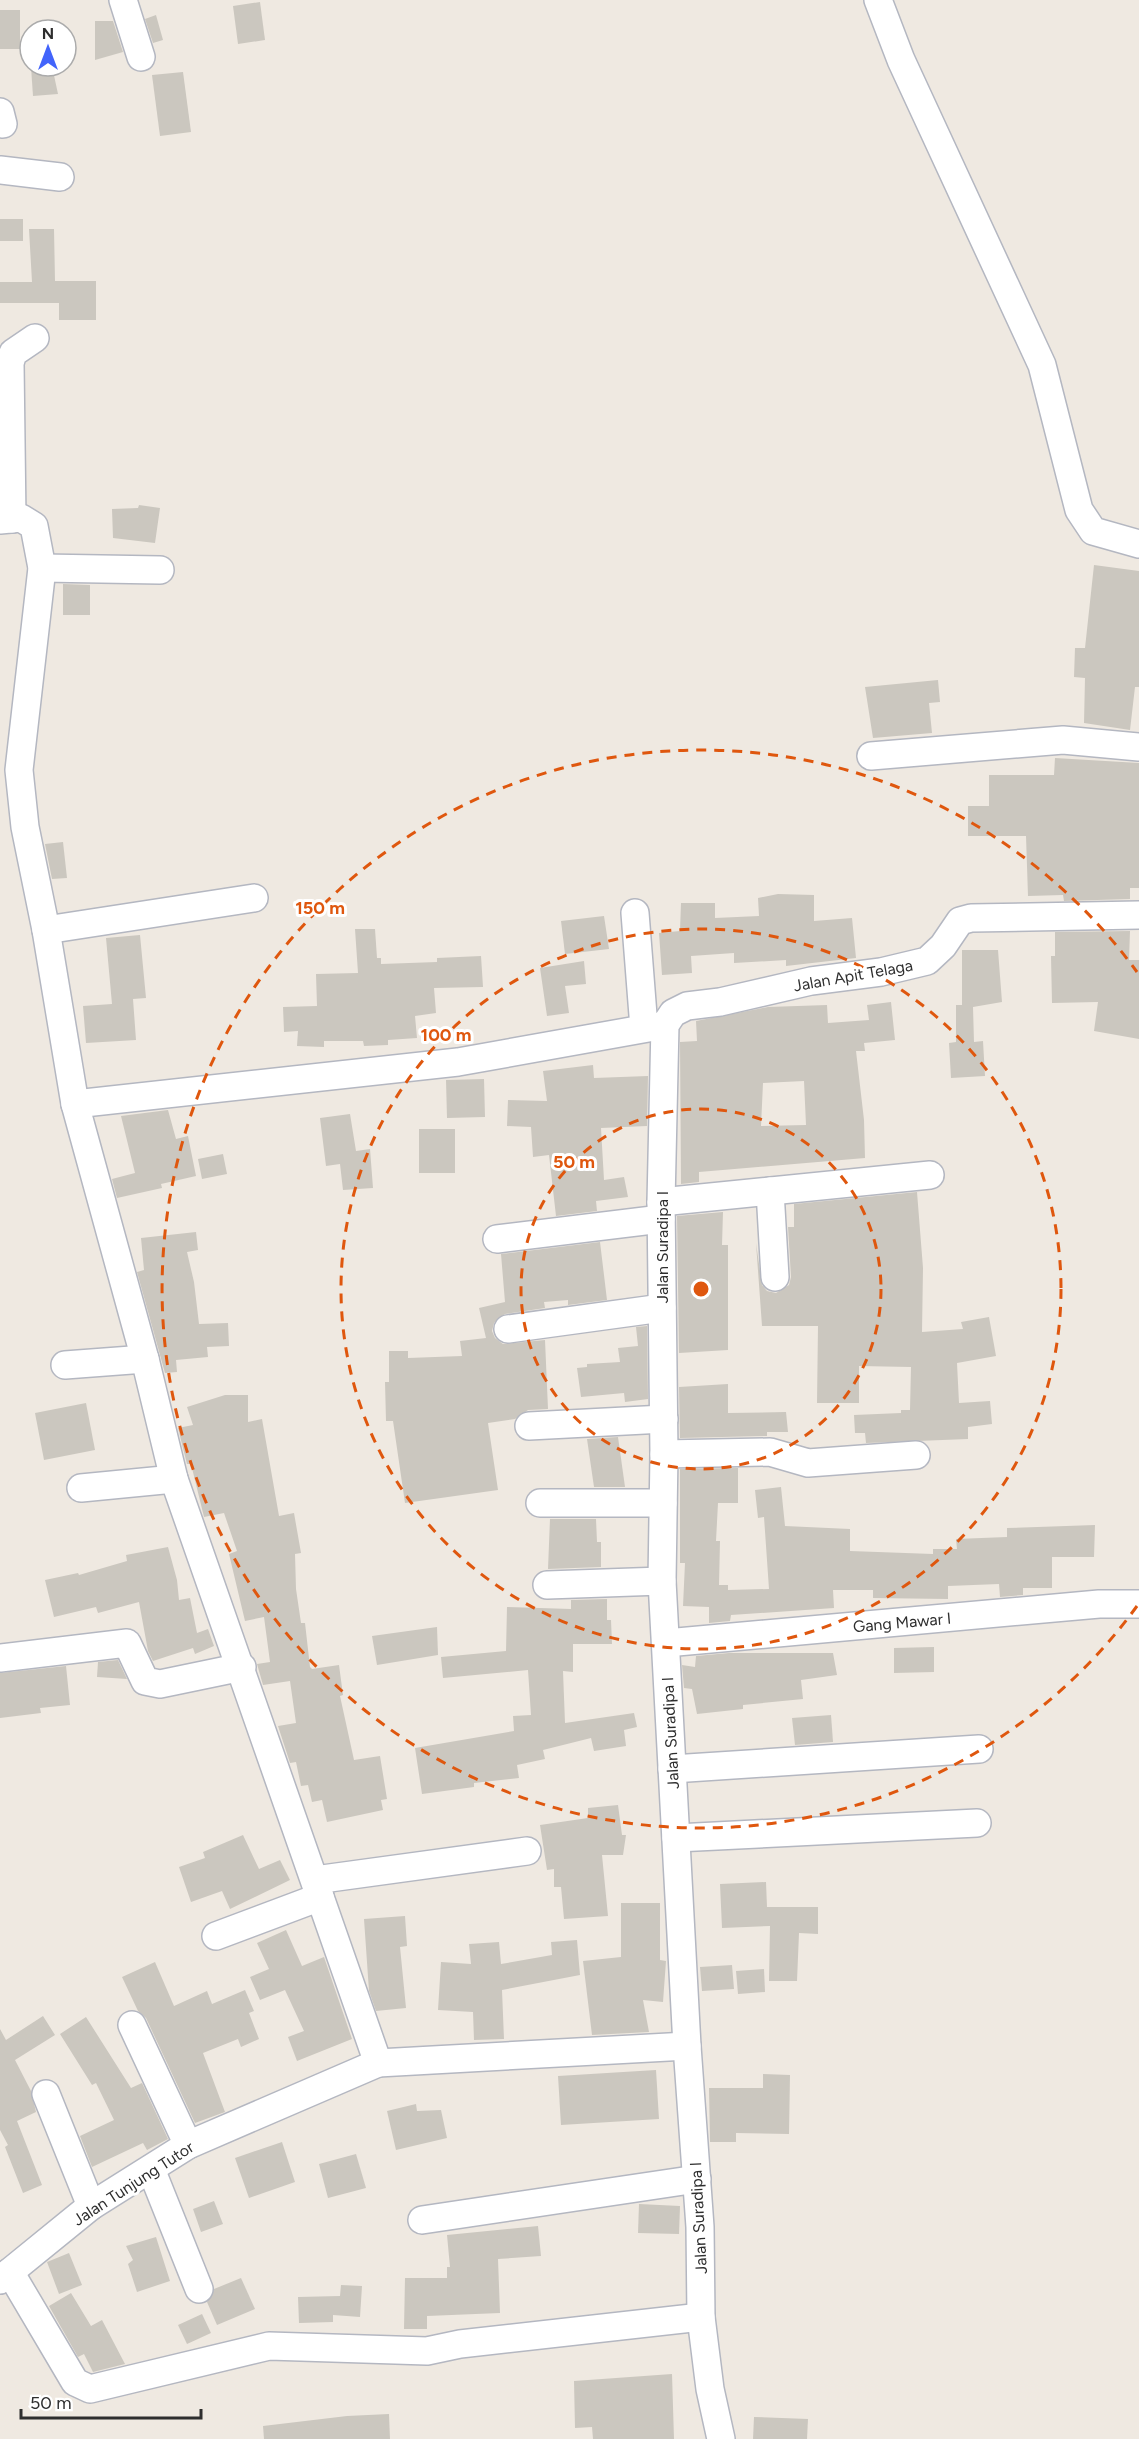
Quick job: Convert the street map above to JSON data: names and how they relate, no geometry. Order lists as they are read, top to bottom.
{
  "streets": {
    "street": [
      "Jalan Apit Telaga",
      "Jalan Suradipa I",
      "Gang Mawar I",
      "Jalan Tunjung Tutor"
    ]
  },
  "crossings": [
    ["Jalan Apit Telaga", "Jalan Suradipa I"],
    ["Jalan Suradipa I", "Gang Mawar I"]
  ],
  "scale_bar": "50 m",
  "north": "top",
  "rings": ["150 m", "100 m", "50 m"]
}
